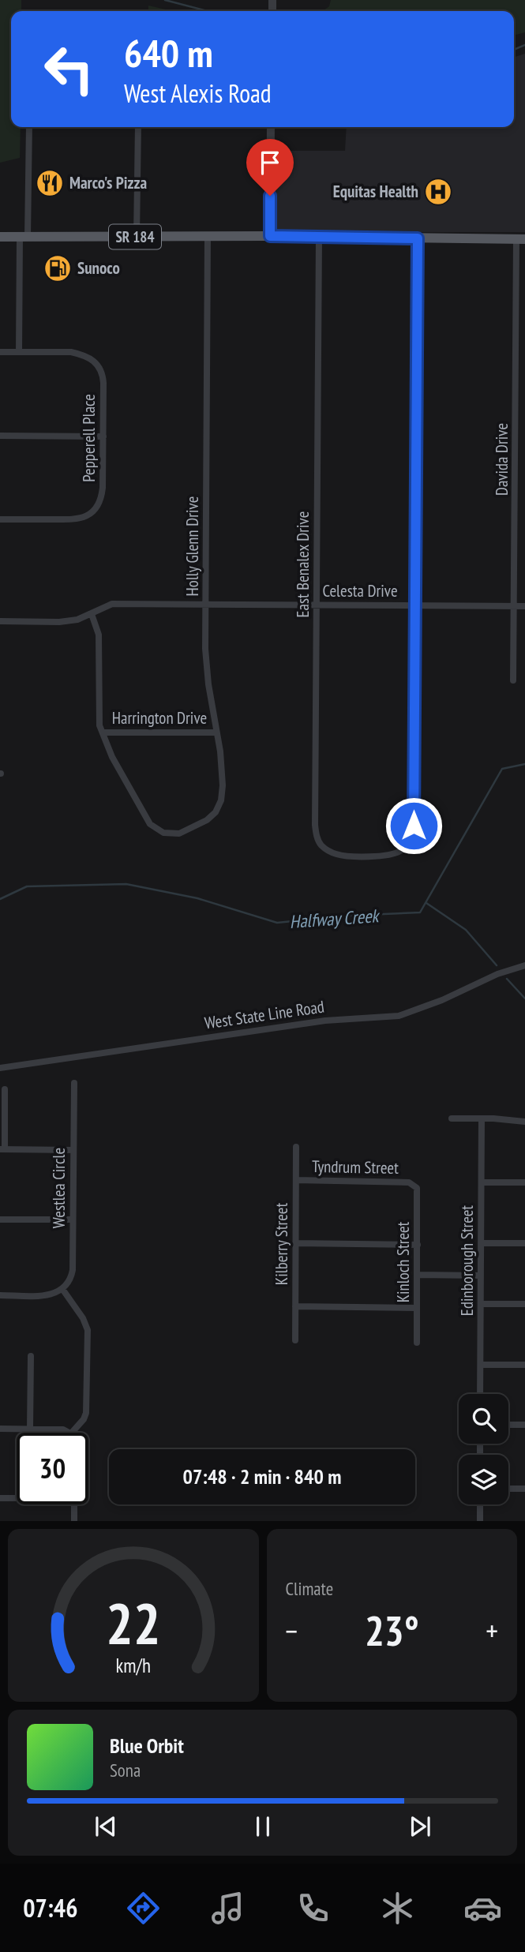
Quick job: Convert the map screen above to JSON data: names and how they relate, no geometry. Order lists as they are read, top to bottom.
{
  "streets": {
    "main road": ["SR 184"],
    "street": [
      "Pepperell Place",
      "Davida Drive",
      "Holly Glenn Drive",
      "East Benalex Drive",
      "Celesta Drive",
      "Harrington Drive",
      "West State Line Road",
      "Tyndrum Street",
      "Westlea Circle",
      "Kilberry Street",
      "Edinborough Street",
      "Kinloch Street"
    ]
  },
  "crossings": [
    ["SR 184", "Davida Drive"],
    ["SR 184", "Holly Glenn Drive"],
    ["SR 184", "East Benalex Drive"],
    ["Davida Drive", "Celesta Drive"],
    ["Holly Glenn Drive", "Celesta Drive"],
    ["Holly Glenn Drive", "Harrington Drive"],
    ["East Benalex Drive", "Celesta Drive"],
    ["Tyndrum Street", "Kilberry Street"],
    ["Tyndrum Street", "Kinloch Street"]
  ],
  "water": ["Halfway Creek"],
  "places": {
    "restaurant": ["Marco's Pizza"],
    "hospital": ["Equitas Health"],
    "fuel station": ["Sunoco"]
  },
  "page": {
    "turn": ["640 m", "West Alexis Road"],
    "limit": "30",
    "trip": "07:48 · 2 min · 840 m",
    "tile": "Climate",
    "heat": ["−", "23°", "+"],
    "song": ["Blue Orbit", "Sona"],
    "tabs": "07:46",
    "gauge": ["22", "km/h"]
  }
}
